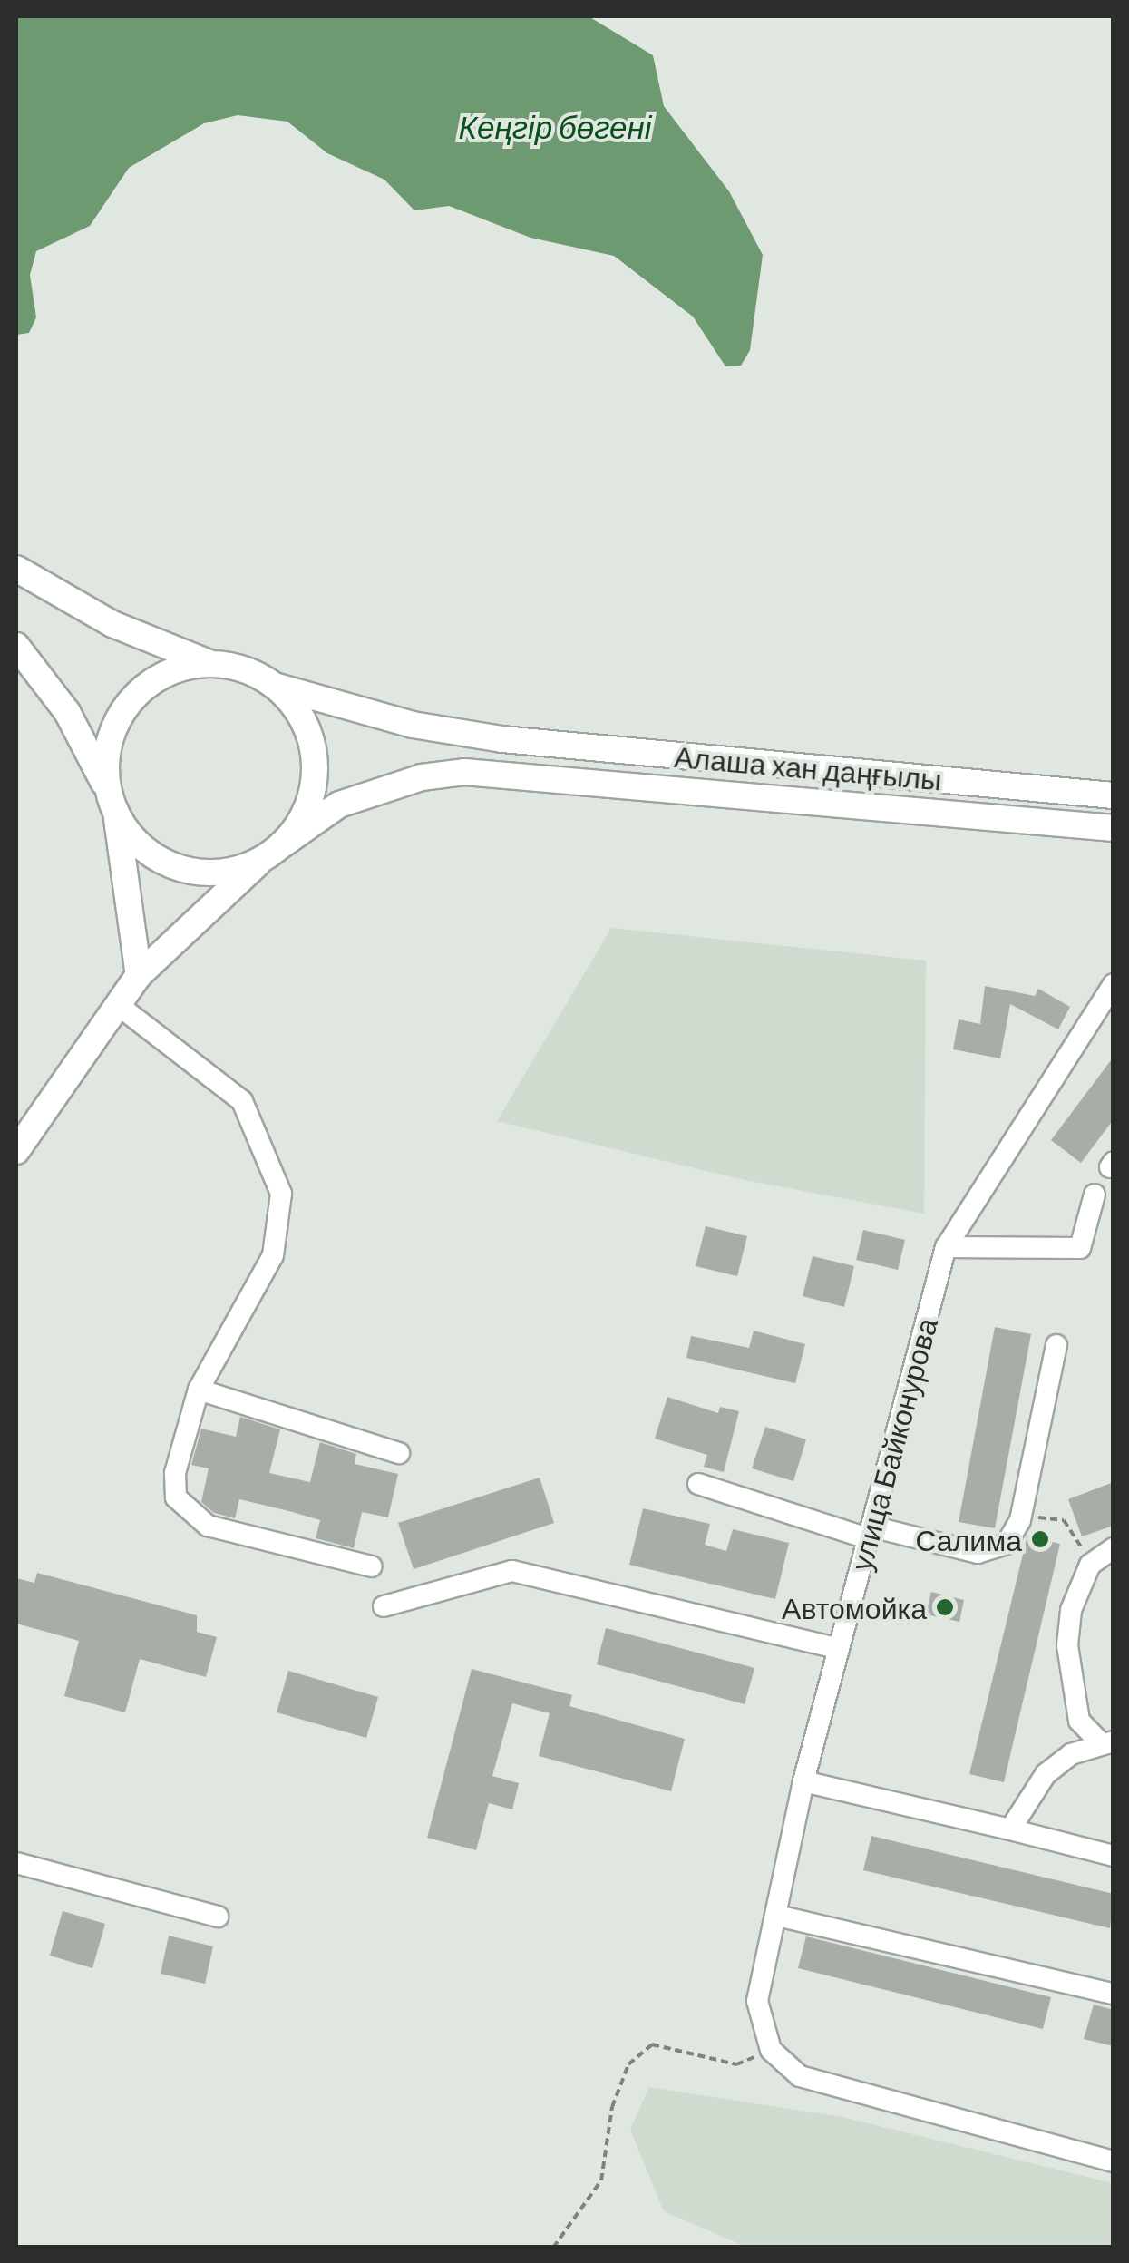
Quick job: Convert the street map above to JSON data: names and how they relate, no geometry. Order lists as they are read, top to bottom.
{
  "streets": {
    "main road": ["Алаша хан даңғылы"],
    "street": ["улица Байконурова"]
  },
  "water": ["Кеңгір бөгені"],
  "places": ["Салима", "Автомойка"]
}
